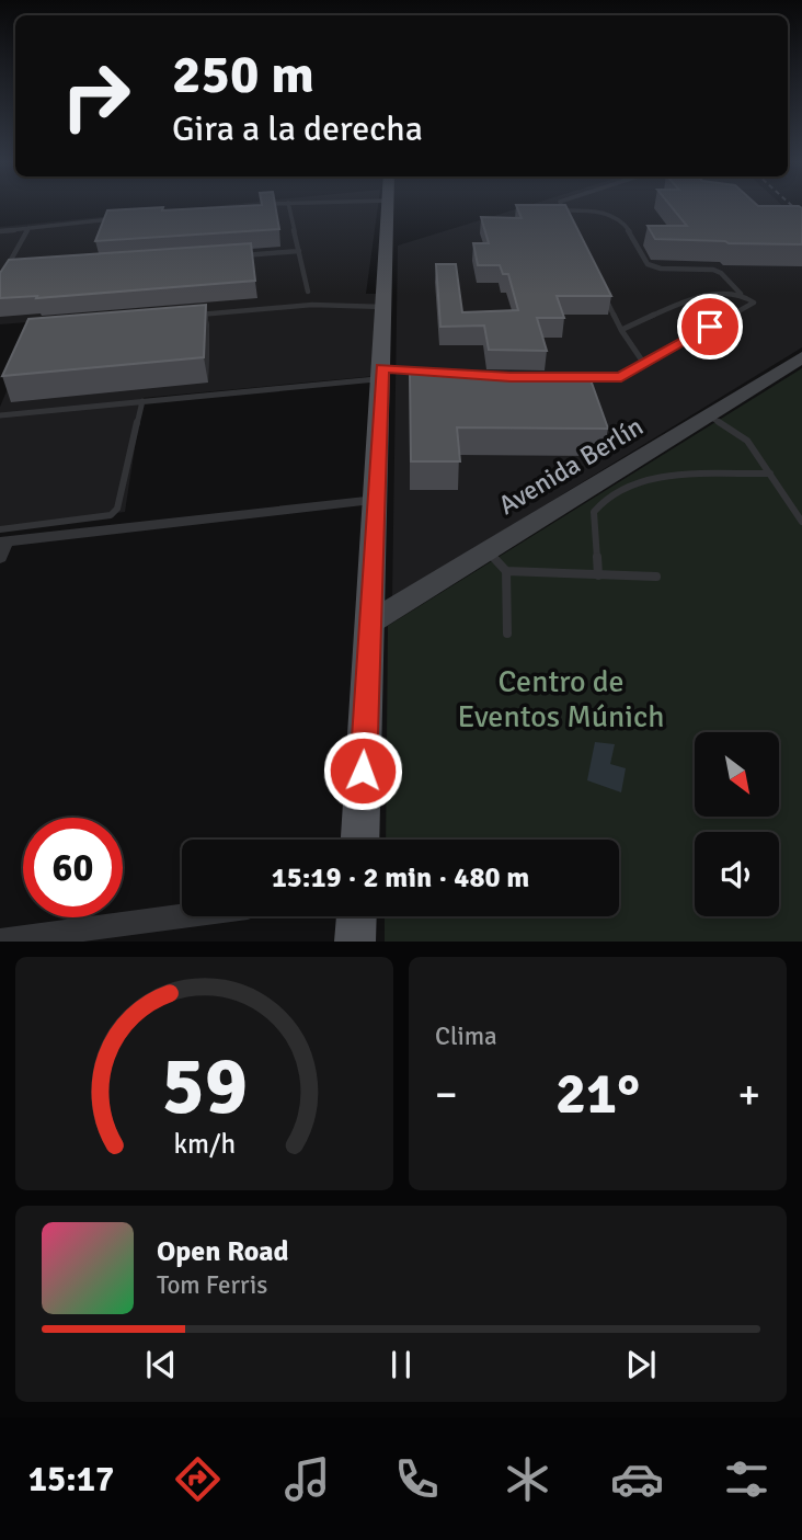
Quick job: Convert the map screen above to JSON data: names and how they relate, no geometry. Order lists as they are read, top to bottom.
{
  "streets": {
    "street": ["Avenida Berlín"]
  },
  "parks": ["Centro de Eventos Múnich"],
  "north": "bottom right",
  "page": {
    "turn": ["250 m", "Gira a la derecha"],
    "limit": "60",
    "trip": "15:19 · 2 min · 480 m",
    "tile": "Clima",
    "heat": ["−", "21°", "+"],
    "song": ["Open Road", "Tom Ferris"],
    "tabs": "15:17",
    "gauge": ["59", "km/h"]
  }
}
